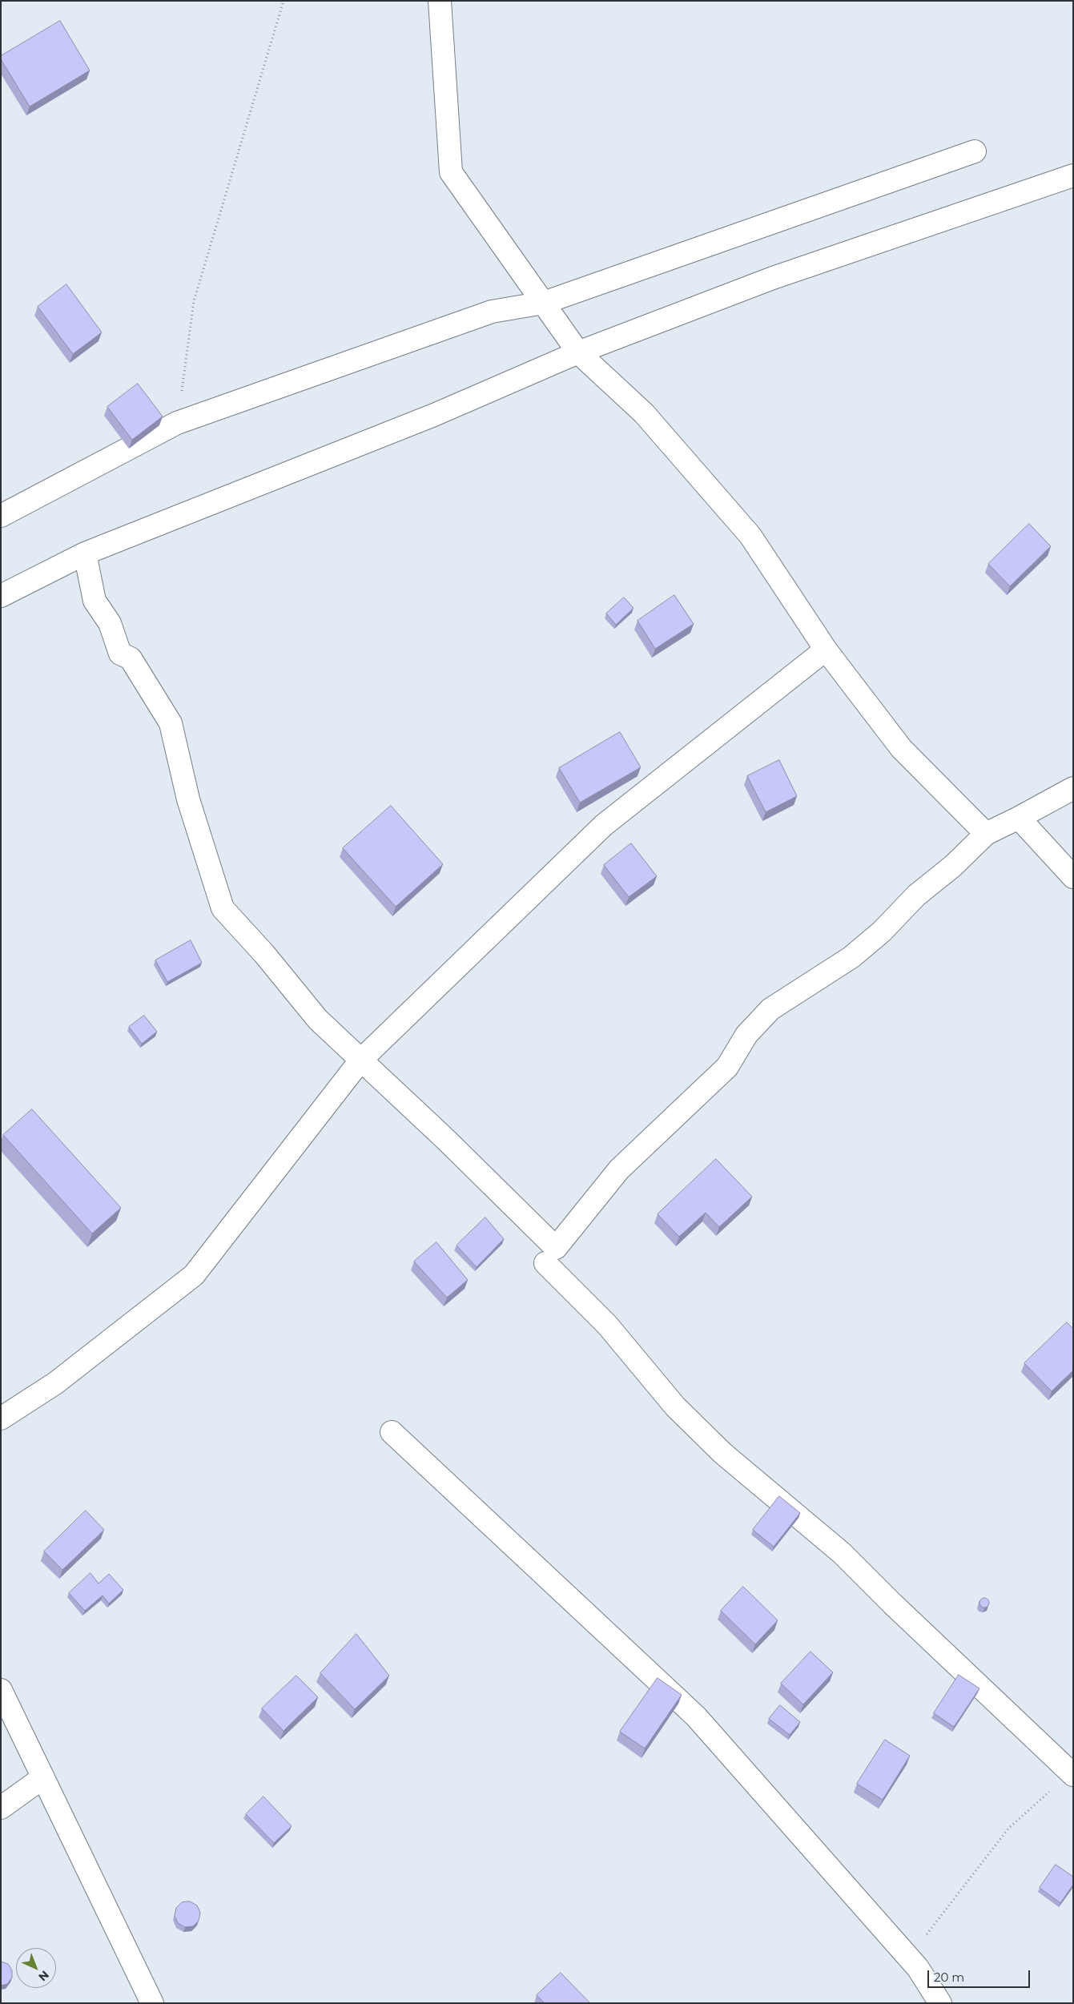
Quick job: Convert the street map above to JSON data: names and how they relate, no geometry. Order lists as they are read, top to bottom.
{
  "scale_bar": "20 m",
  "north": "bottom right"
}
